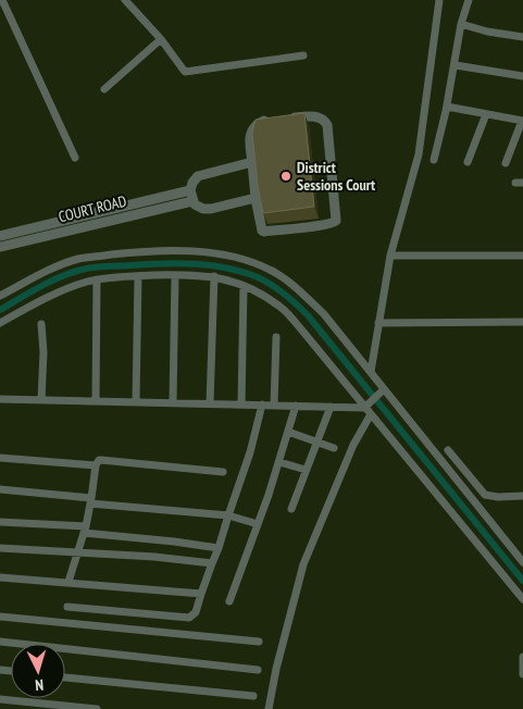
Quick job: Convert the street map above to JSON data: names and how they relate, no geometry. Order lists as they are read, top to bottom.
{
  "streets": {
    "street": ["COURT ROAD"]
  },
  "places": ["District Sessions Court"],
  "north": "bottom"
}
